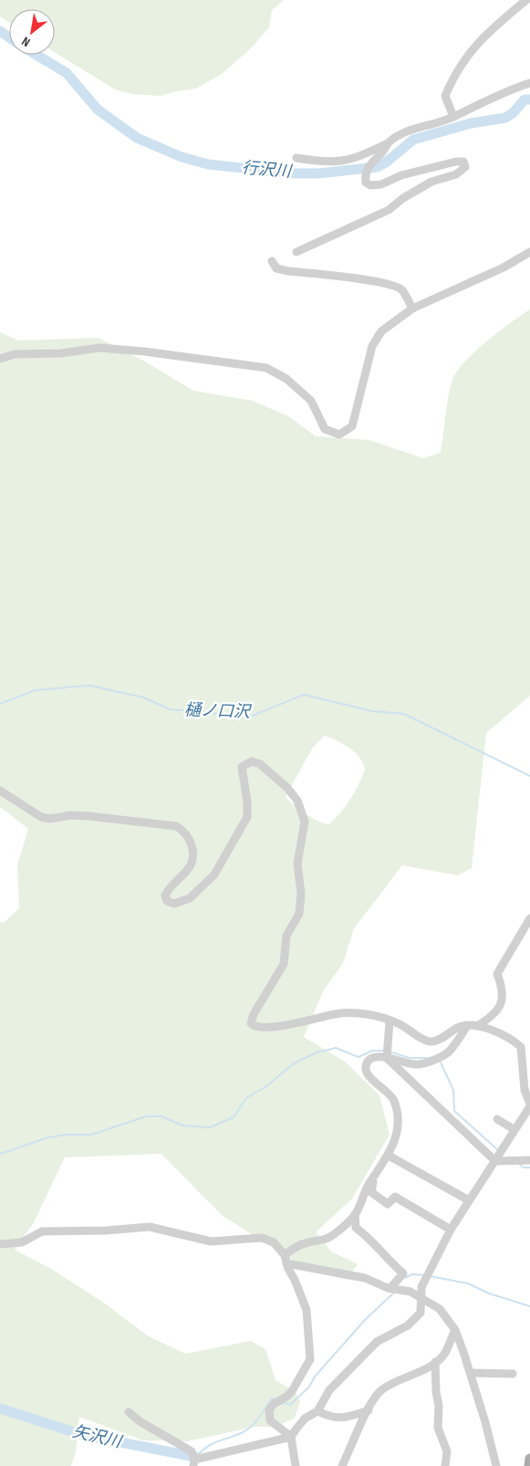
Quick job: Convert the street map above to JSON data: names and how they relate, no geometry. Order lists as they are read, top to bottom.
{
  "water": ["行沢川", "樋ノ口沢", "矢沢川"],
  "north": "bottom left"
}
